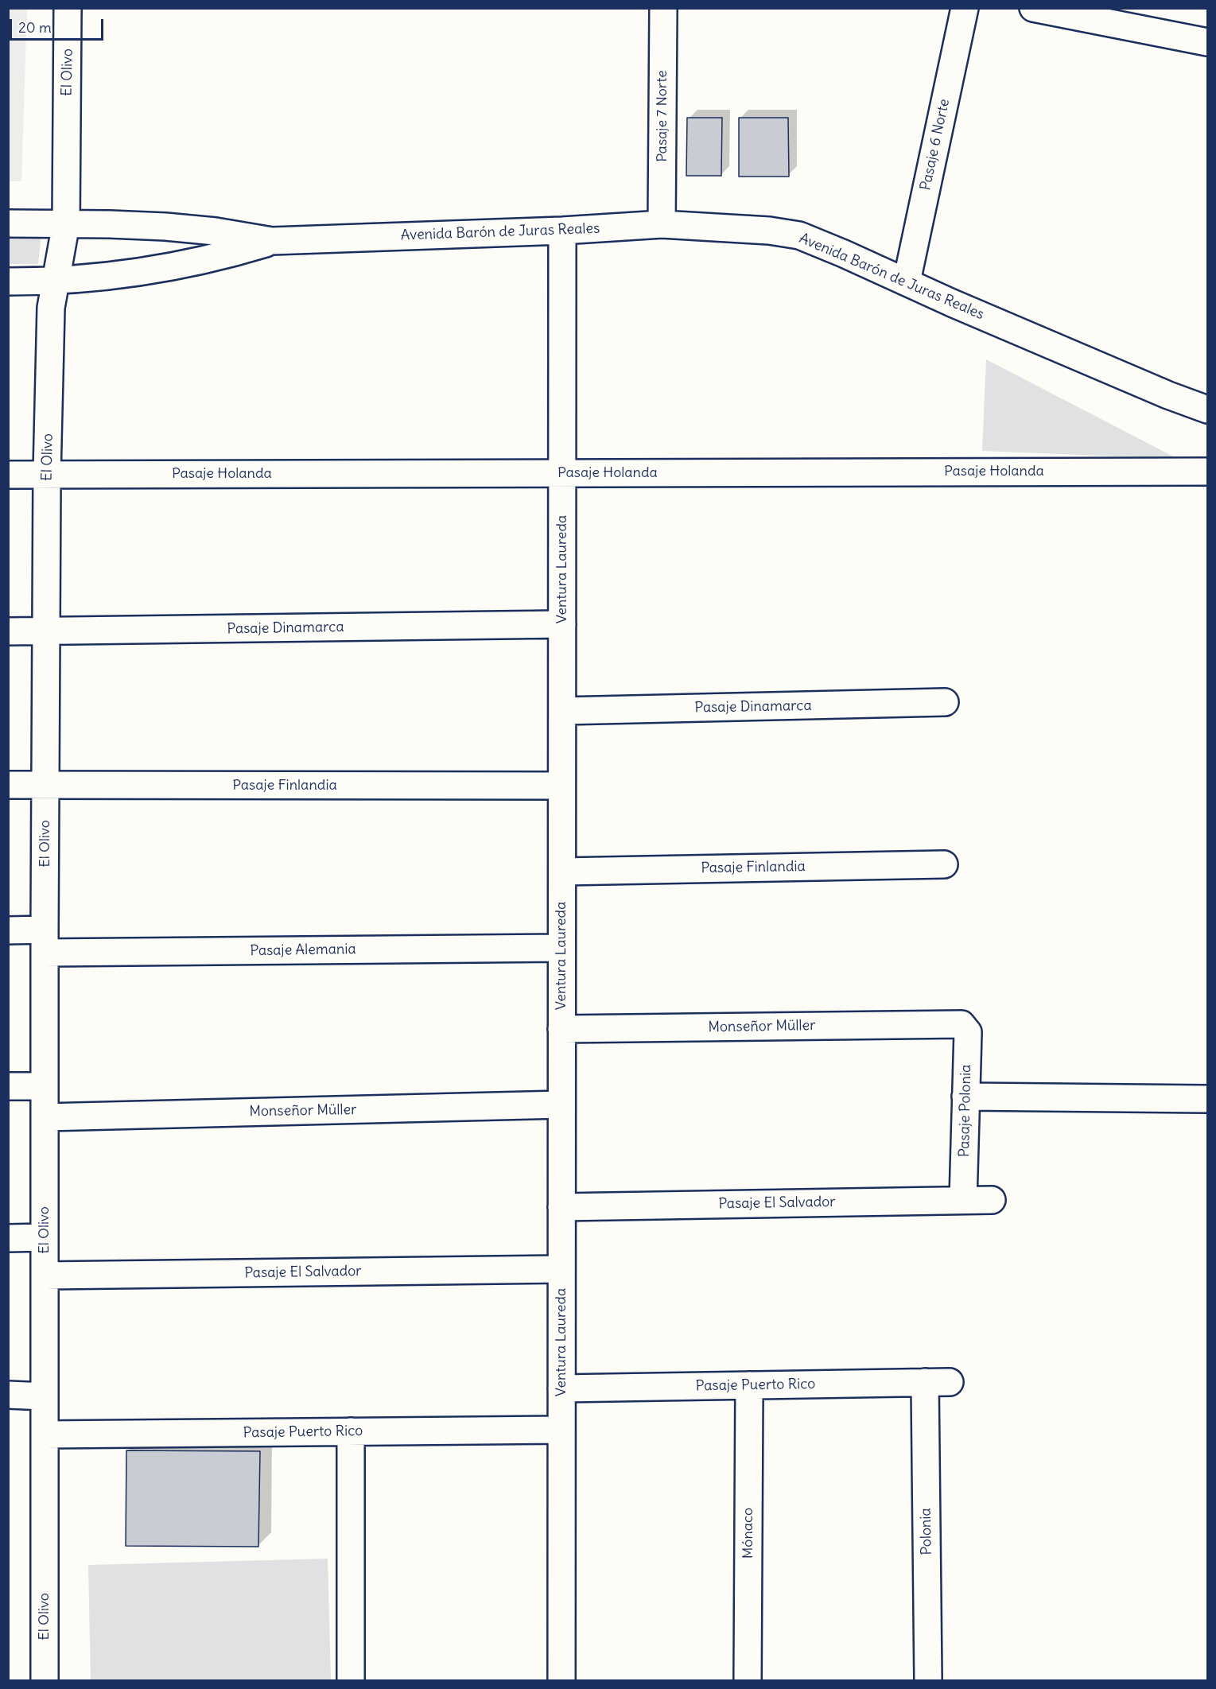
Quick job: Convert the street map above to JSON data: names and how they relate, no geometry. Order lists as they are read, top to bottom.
{
  "streets": {
    "street": [
      "El Olivo",
      "Pasaje 7 Norte",
      "Pasaje 6 Norte",
      "Avenida Barón de Juras Reales",
      "Pasaje Holanda",
      "Ventura Laureda",
      "Pasaje Dinamarca",
      "Pasaje Finlandia",
      "Pasaje Alemania",
      "Monseñor Müller",
      "Pasaje Polonia",
      "Pasaje El Salvador",
      "Pasaje Puerto Rico",
      "Polonia",
      "Mónaco"
    ]
  },
  "crossings": [
    ["El Olivo", "Avenida Barón de Juras Reales"],
    ["El Olivo", "Pasaje Holanda"],
    ["El Olivo", "Pasaje Dinamarca"],
    ["El Olivo", "Pasaje Finlandia"],
    ["El Olivo", "Pasaje Alemania"],
    ["El Olivo", "Monseñor Müller"],
    ["El Olivo", "Pasaje El Salvador"],
    ["El Olivo", "Pasaje Puerto Rico"],
    ["Pasaje 7 Norte", "Avenida Barón de Juras Reales"],
    ["Pasaje 6 Norte", "Avenida Barón de Juras Reales"],
    ["Avenida Barón de Juras Reales", "Ventura Laureda"],
    ["Pasaje Holanda", "Ventura Laureda"],
    ["Ventura Laureda", "Pasaje Dinamarca"],
    ["Ventura Laureda", "Pasaje Finlandia"],
    ["Ventura Laureda", "Pasaje Alemania"],
    ["Ventura Laureda", "Monseñor Müller"],
    ["Ventura Laureda", "Pasaje El Salvador"],
    ["Ventura Laureda", "Pasaje Puerto Rico"],
    ["Monseñor Müller", "Pasaje Polonia"],
    ["Pasaje Polonia", "Pasaje El Salvador"],
    ["Pasaje Puerto Rico", "Polonia"],
    ["Pasaje Puerto Rico", "Mónaco"]
  ],
  "scale_bar": "20 m"
}
